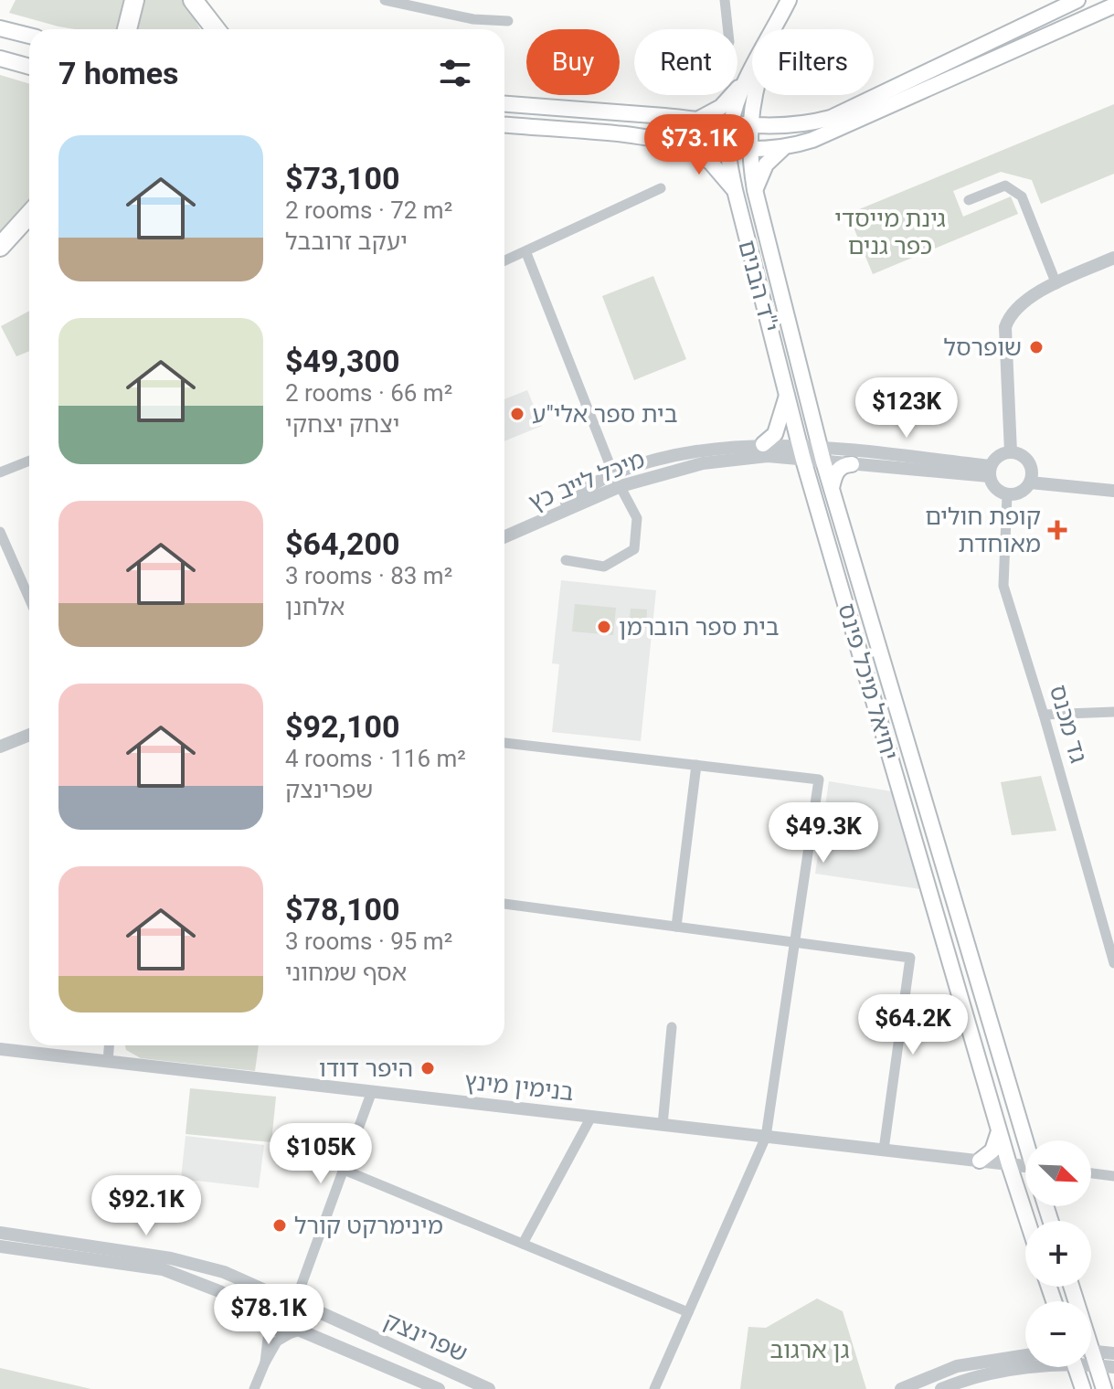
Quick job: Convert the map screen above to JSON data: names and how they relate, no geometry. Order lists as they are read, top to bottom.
{
  "streets": {
    "main road": ["י''ד הבנים", "יחיאל מיכל פינס"],
    "street": [
      "מיכל לייב כץ",
      "גד מכנס",
      "בנימין מינץ",
      "שפרינצק"
    ]
  },
  "crossings": [
    ["י''ד הבנים", "מיכל לייב כץ"],
    ["י''ד הבנים", "יחיאל מיכל פינס"],
    ["מיכל לייב כץ", "יחיאל מיכל פינס"],
    ["יחיאל מיכל פינס", "בנימין מינץ"]
  ],
  "parks": ["גינת מייסדי כפר גנים", "גן ארגוב"],
  "places": {
    "other": [
      "שופרסל",
      "בית ספר אלי\"ע",
      "בית ספר הוברמן",
      "היפר דודו",
      "מינימרקט קורל"
    ],
    "health": ["קופת חולים מאוחדת"]
  },
  "north": "bottom right",
  "page": {
    "chip": ["Buy", "Rent", "Filters"],
    "heading": "7 homes",
    "price": [
      "$73.1K",
      "$123K",
      "$49.3K",
      "$64.2K",
      "$105K",
      "$92.1K",
      "$78.1K"
    ],
    "list": [
      {
        "name": "$73,100",
        "note": "2 rooms · 72 m² · יעקב זרובבל"
      },
      {
        "name": "$49,300",
        "note": "2 rooms · 66 m² · יצחק יצחקי"
      },
      {
        "name": "$64,200",
        "note": "3 rooms · 83 m² · אלחנן"
      },
      {
        "name": "$92,100",
        "note": "4 rooms · 116 m² · שפרינצק"
      },
      {
        "name": "$78,100",
        "note": "3 rooms · 95 m² · אסף שמחוני"
      }
    ],
    "map_buttons": ["+", "−"]
  }
}
